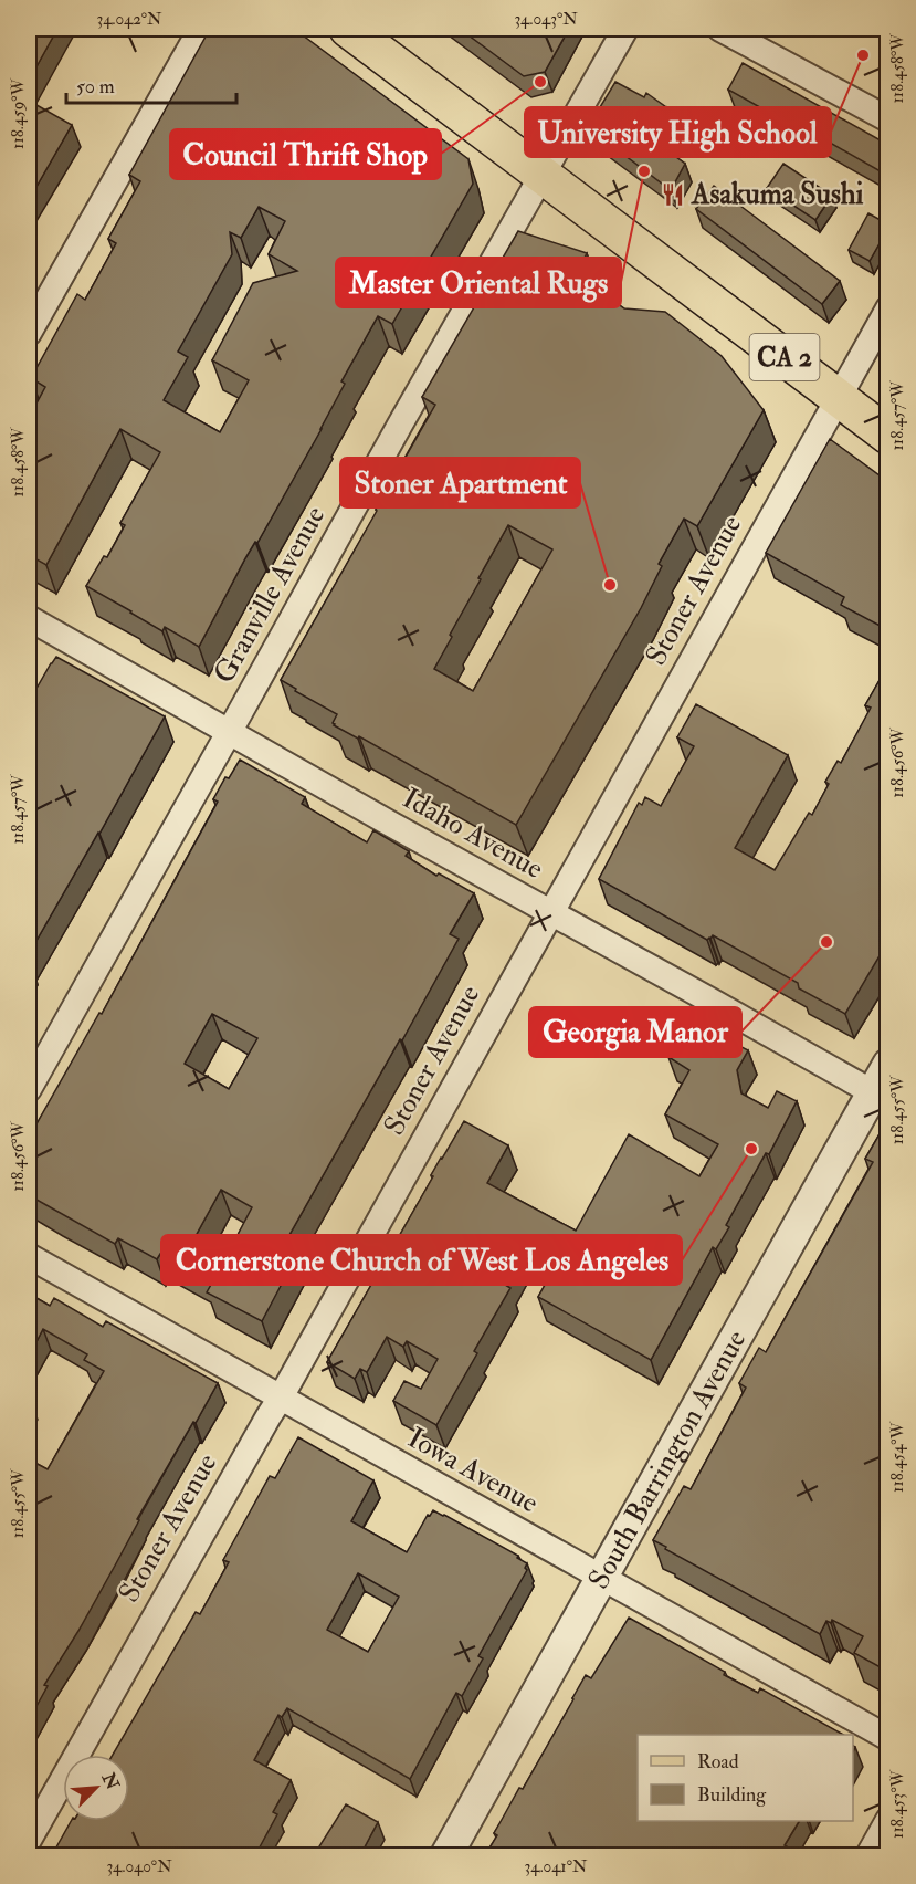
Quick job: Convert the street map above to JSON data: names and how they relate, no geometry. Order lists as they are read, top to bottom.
{
  "streets": {
    "main road": ["CA 2"],
    "street": [
      "Stoner Avenue",
      "Granville Avenue",
      "Idaho Avenue",
      "South Barrington Avenue",
      "Iowa Avenue"
    ]
  },
  "crossings": [
    ["CA 2", "Stoner Avenue"],
    ["CA 2", "Granville Avenue"],
    ["Stoner Avenue", "Idaho Avenue"],
    ["Stoner Avenue", "Iowa Avenue"],
    ["Granville Avenue", "Idaho Avenue"],
    ["Idaho Avenue", "South Barrington Avenue"],
    ["South Barrington Avenue", "Iowa Avenue"]
  ],
  "places": {
    "other": [
      "University High School",
      "Council Thrift Shop",
      "Master Oriental Rugs",
      "Stoner Apartment",
      "Georgia Manor",
      "Cornerstone Church of West Los Angeles"
    ],
    "restaurant": ["Asakuma Sushi"]
  },
  "legend": ["Road", "Building"],
  "scale_bar": "50 m",
  "north": "top right",
  "coordinates": [
    "34.042°N",
    "34.043°N",
    "118.458°W",
    "118.459°W",
    "118.457°W",
    "118.456°W",
    "118.455°W",
    "118.454°W",
    "118.453°W",
    "34.040°N",
    "34.041°N"
  ]
}
